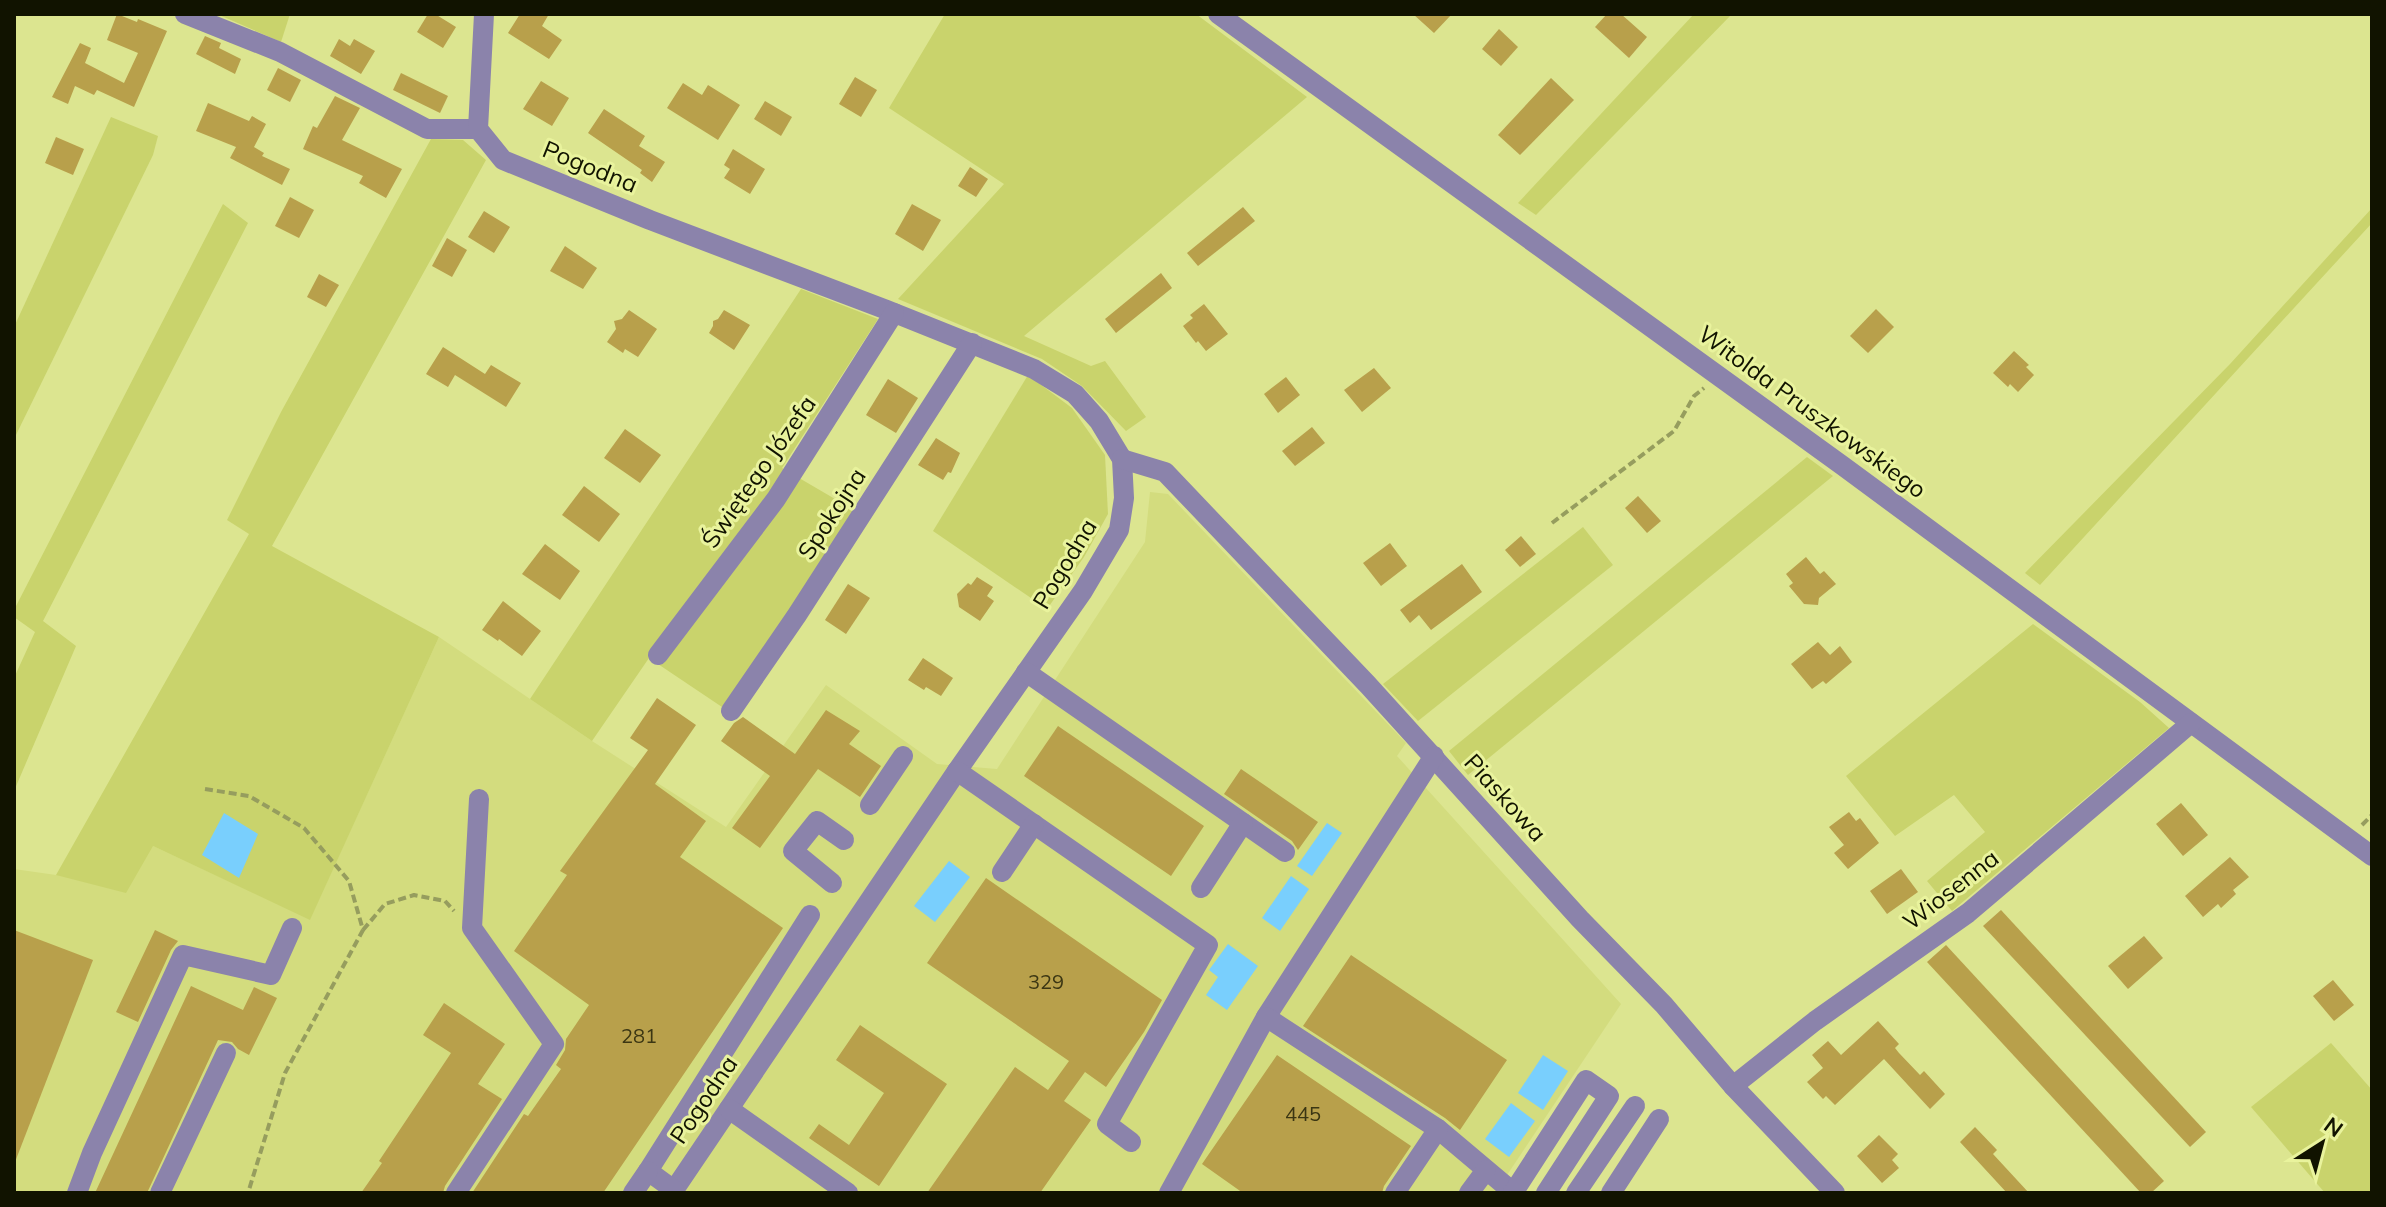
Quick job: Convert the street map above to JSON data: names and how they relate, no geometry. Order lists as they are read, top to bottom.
{
  "streets": {
    "street": [
      "Pogodna",
      "Witolda Pruszkowskiego",
      "Świętego Józefa",
      "Spokojna",
      "Piaskowa",
      "Wiosenna"
    ]
  },
  "crossings": [
    ["Pogodna", "Świętego Józefa"],
    ["Pogodna", "Spokojna"],
    ["Pogodna", "Piaskowa"],
    ["Witolda Pruszkowskiego", "Wiosenna"],
    ["Piaskowa", "Wiosenna"]
  ],
  "house_numbers": ["329", "281", "445"],
  "north": "top right"
}
